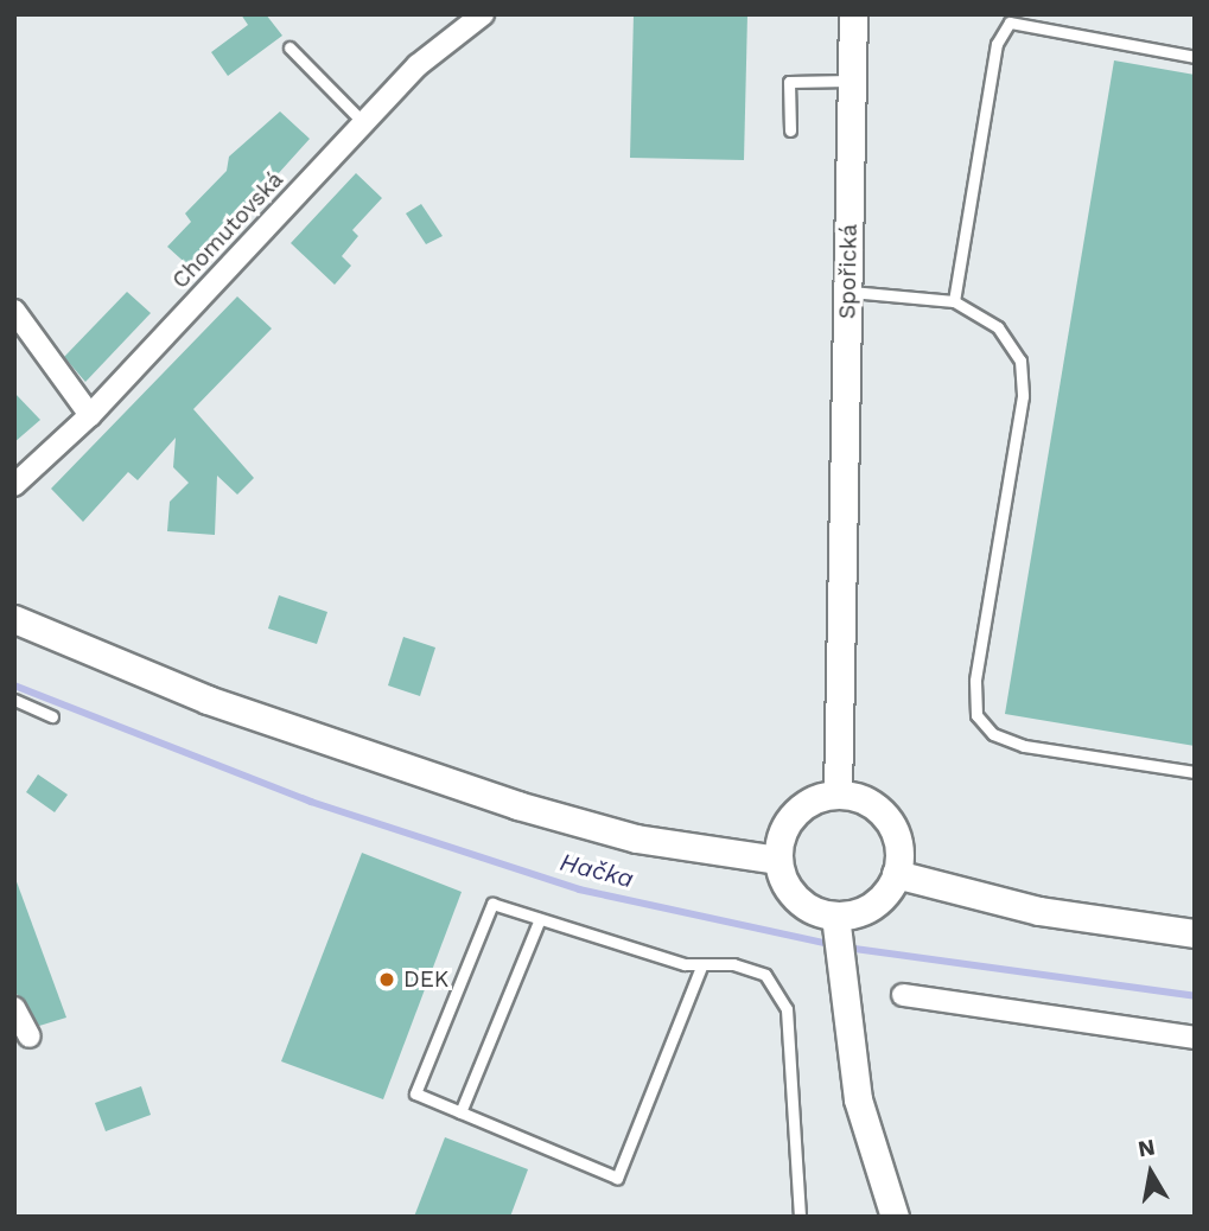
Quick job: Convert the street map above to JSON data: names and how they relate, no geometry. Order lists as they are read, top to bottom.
{
  "streets": {
    "street": ["Chomutovská", "Spořická"]
  },
  "water": ["Hačka"],
  "places": ["DEK"],
  "north": "top"
}
